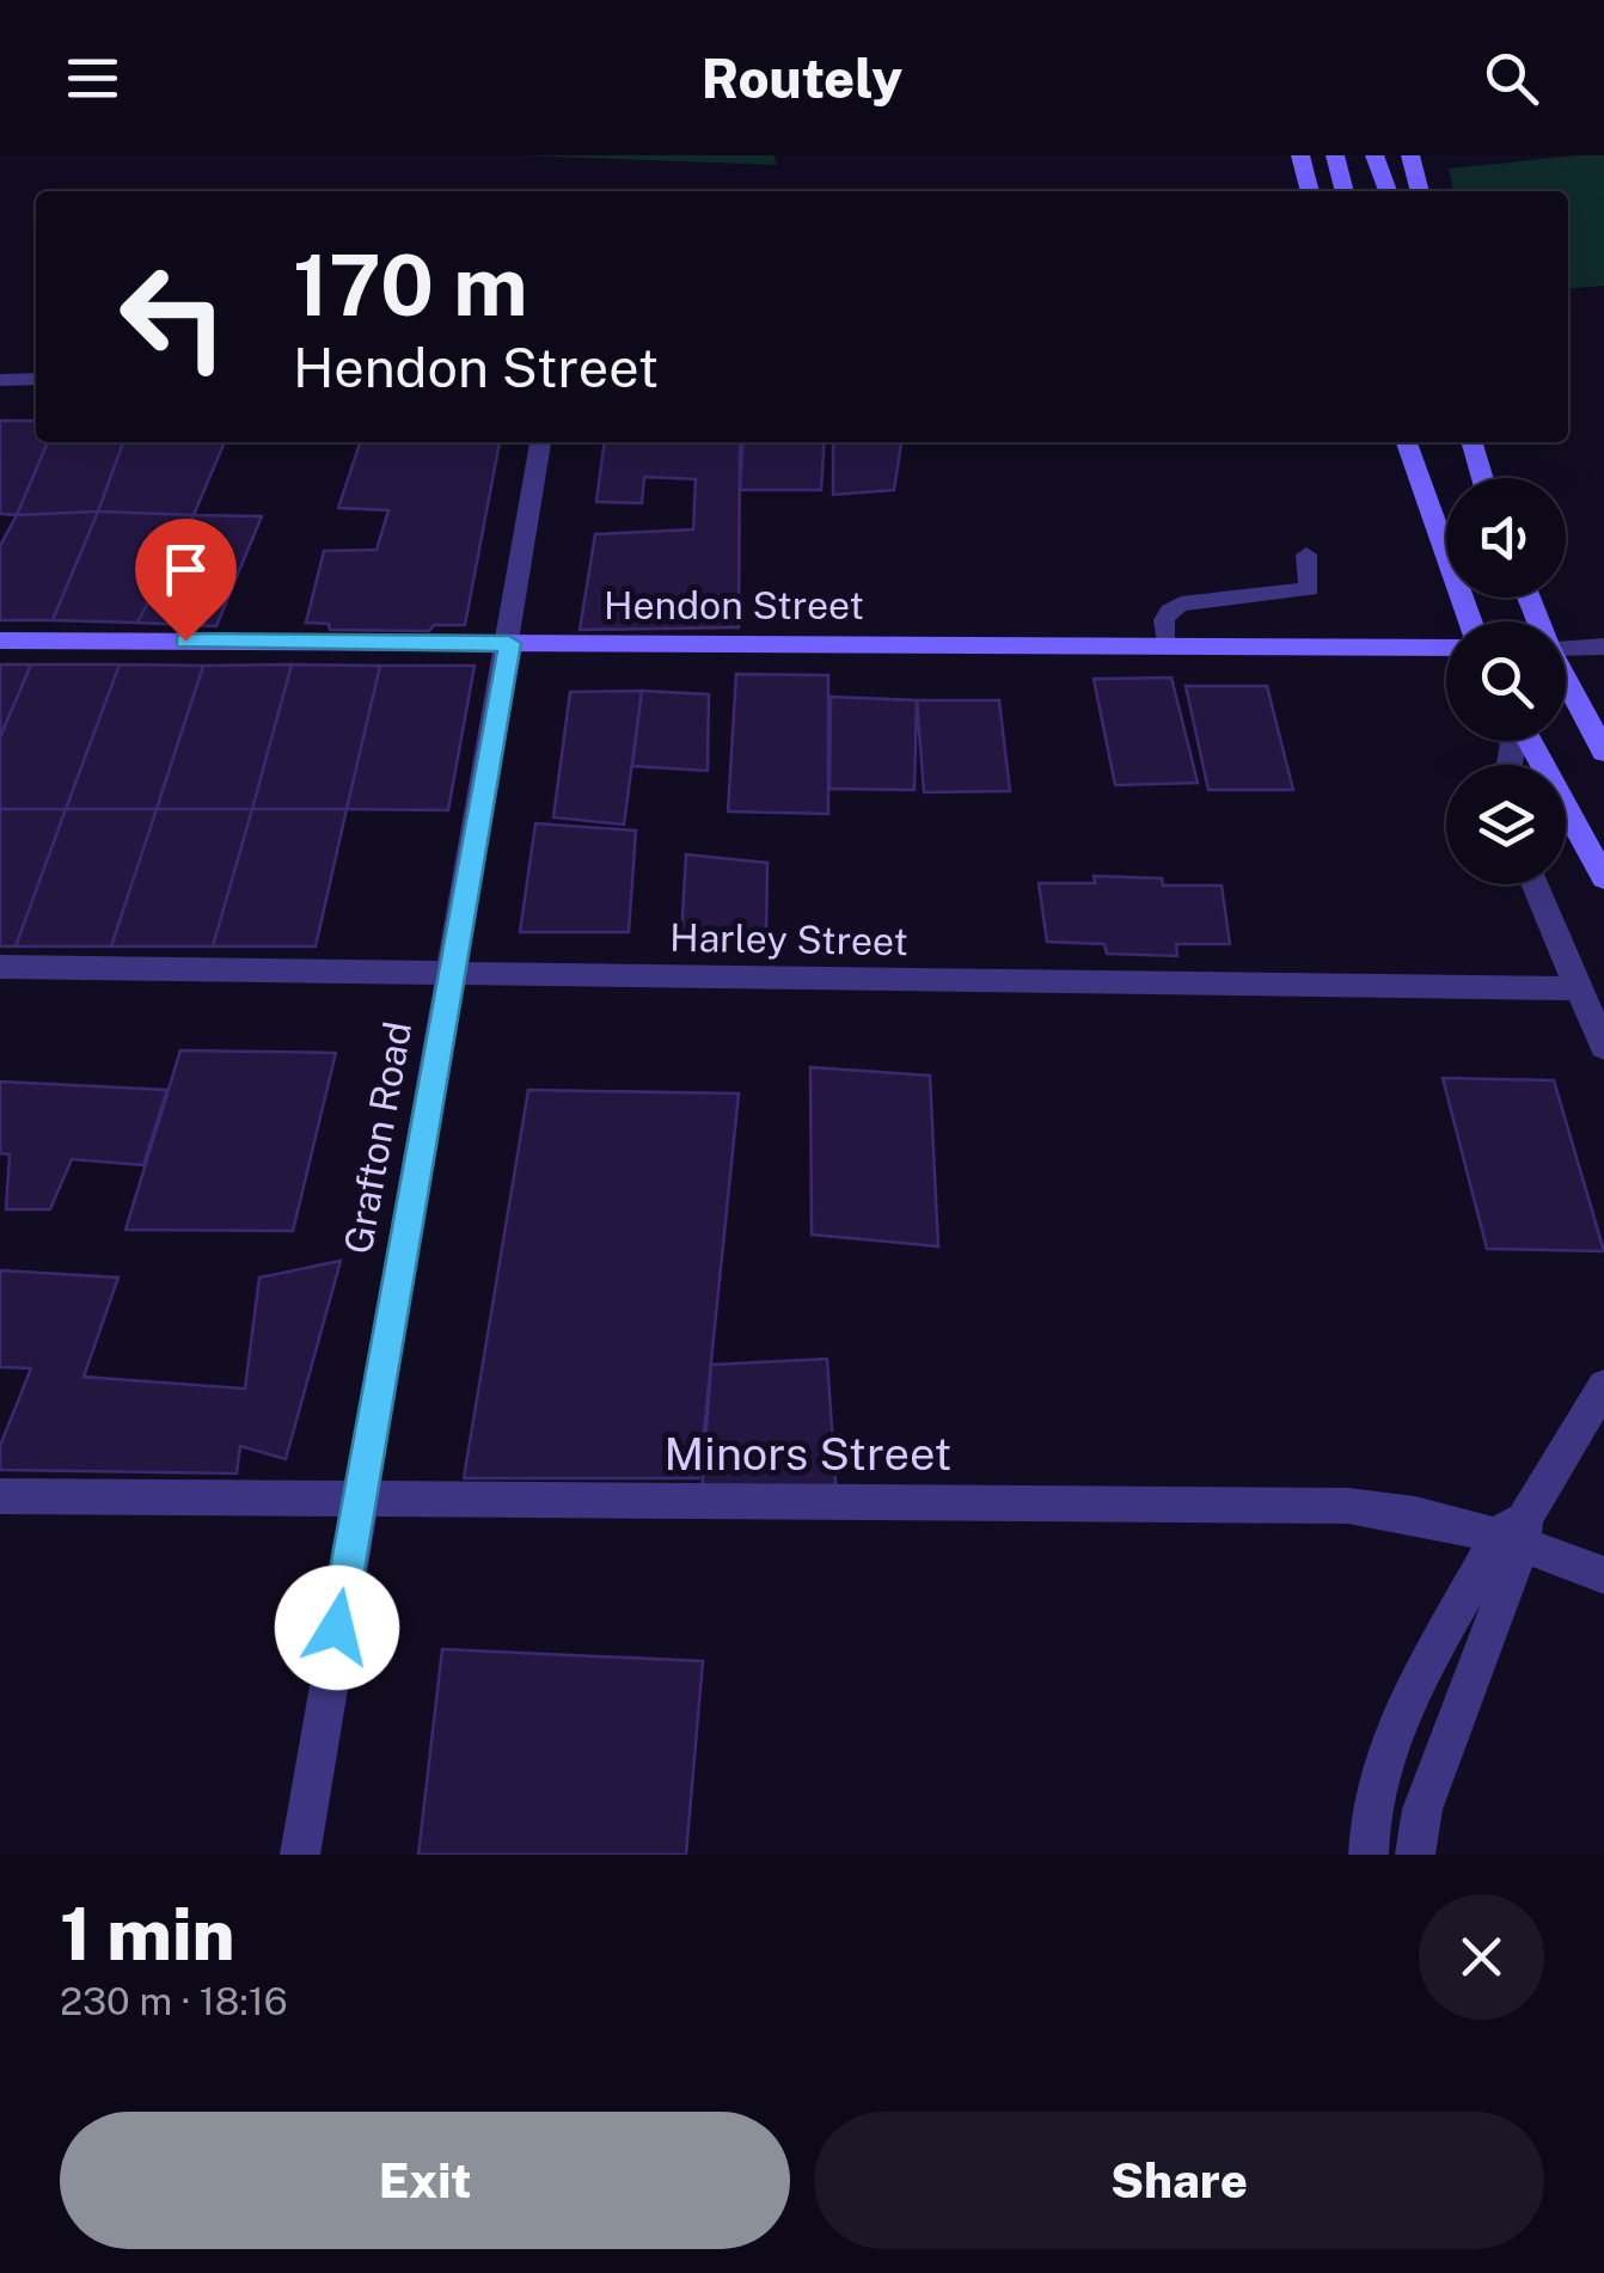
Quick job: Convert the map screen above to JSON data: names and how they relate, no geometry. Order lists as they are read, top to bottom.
{
  "streets": {
    "street": [
      "Hendon Street",
      "Harley Street",
      "Grafton Road",
      "Minors Street"
    ]
  },
  "crossings": [
    ["Hendon Street", "Grafton Road"],
    ["Harley Street", "Grafton Road"],
    ["Grafton Road", "Minors Street"]
  ],
  "page": {
    "header": "Routely",
    "turn": ["170 m", "Hendon Street"],
    "heading": ["1 min", "230 m · 18:16"],
    "buttons": ["Exit", "Share"]
  }
}
